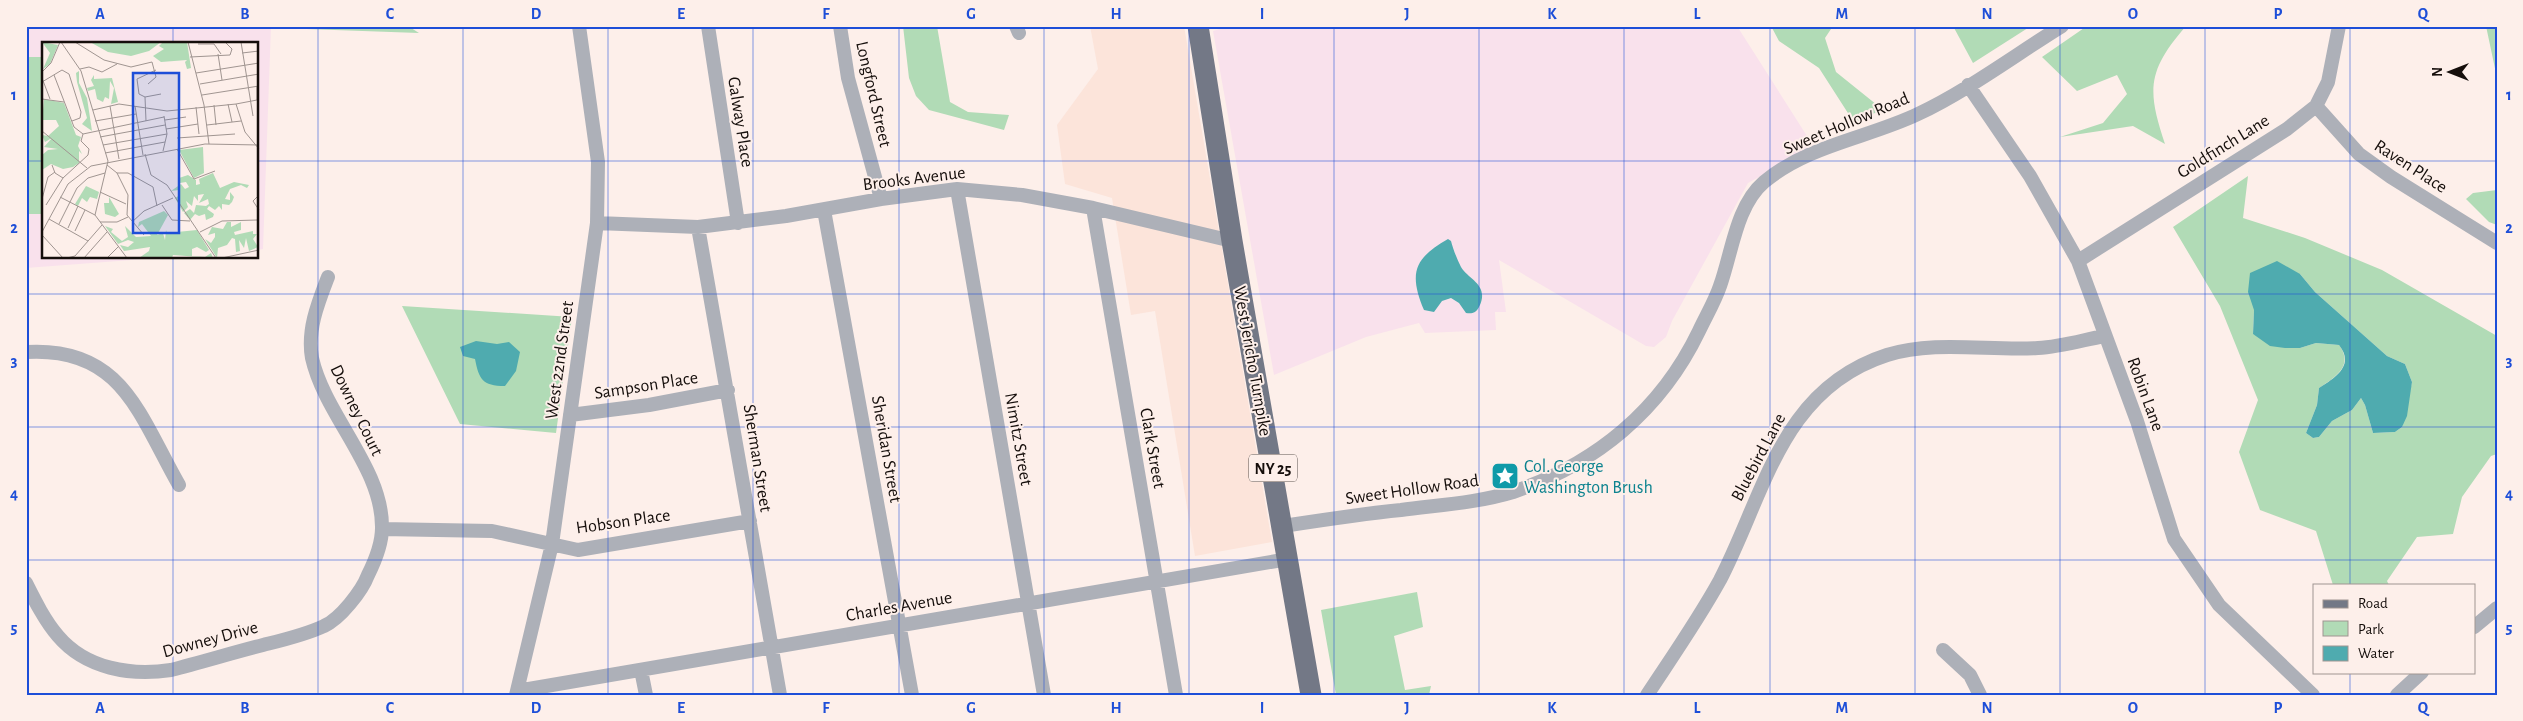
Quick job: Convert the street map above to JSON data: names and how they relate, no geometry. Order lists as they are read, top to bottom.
{
  "streets": {
    "main road": ["West Jericho Turnpike", "NY 25"],
    "street": [
      "Longford Street",
      "Galway Place",
      "Sweet Hollow Road",
      "Goldfinch Lane",
      "Raven Place",
      "Brooks Avenue",
      "West 22nd Street",
      "Sampson Place",
      "Robin Lane",
      "Downey Court",
      "Nimitz Street",
      "Clark Street",
      "Sheridan Street",
      "Bluebird Lane",
      "Sherman Street",
      "Hobson Place",
      "Charles Avenue",
      "Downey Drive"
    ]
  },
  "crossings": [
    ["Longford Street", "Brooks Avenue"],
    ["Galway Place", "Brooks Avenue"],
    ["Sweet Hollow Road", "West Jericho Turnpike"],
    ["Sweet Hollow Road", "Robin Lane"],
    ["Goldfinch Lane", "Raven Place"],
    ["Goldfinch Lane", "Robin Lane"],
    ["Brooks Avenue", "West 22nd Street"],
    ["Brooks Avenue", "West Jericho Turnpike"],
    ["Brooks Avenue", "Nimitz Street"],
    ["Brooks Avenue", "Clark Street"],
    ["Brooks Avenue", "Sheridan Street"],
    ["Brooks Avenue", "Sherman Street"],
    ["West 22nd Street", "Sampson Place"],
    ["West 22nd Street", "Hobson Place"],
    ["West 22nd Street", "Charles Avenue"],
    ["West Jericho Turnpike", "Charles Avenue"],
    ["Sampson Place", "Sherman Street"],
    ["Robin Lane", "Bluebird Lane"],
    ["Downey Court", "Hobson Place"],
    ["Downey Court", "Downey Drive"],
    ["Nimitz Street", "Charles Avenue"],
    ["Clark Street", "Charles Avenue"],
    ["Sheridan Street", "Charles Avenue"],
    ["Sherman Street", "Hobson Place"],
    ["Sherman Street", "Charles Avenue"],
    ["Hobson Place", "Downey Drive"]
  ],
  "places": {
    "place": ["Col. George Washington Brush"]
  },
  "legend": ["Road", "Park", "Water"],
  "north": "left",
  "grid": {
    "columns": [
      "A",
      "B",
      "C",
      "D",
      "E",
      "F",
      "G",
      "H",
      "I",
      "J",
      "K",
      "L",
      "M",
      "N",
      "O",
      "P",
      "Q"
    ],
    "rows": [
      "1",
      "2",
      "3",
      "4",
      "5"
    ]
  }
}
